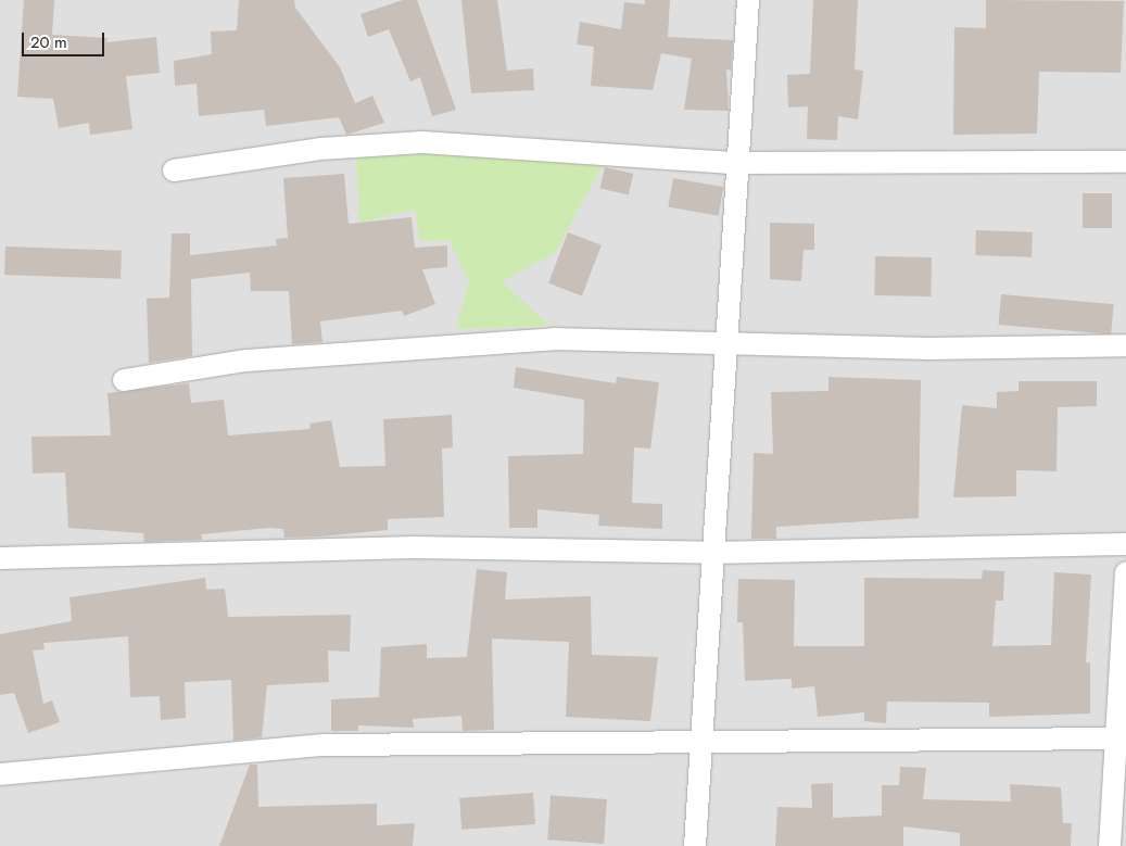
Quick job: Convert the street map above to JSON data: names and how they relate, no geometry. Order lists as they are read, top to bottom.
{
  "scale_bar": "20 m"
}
